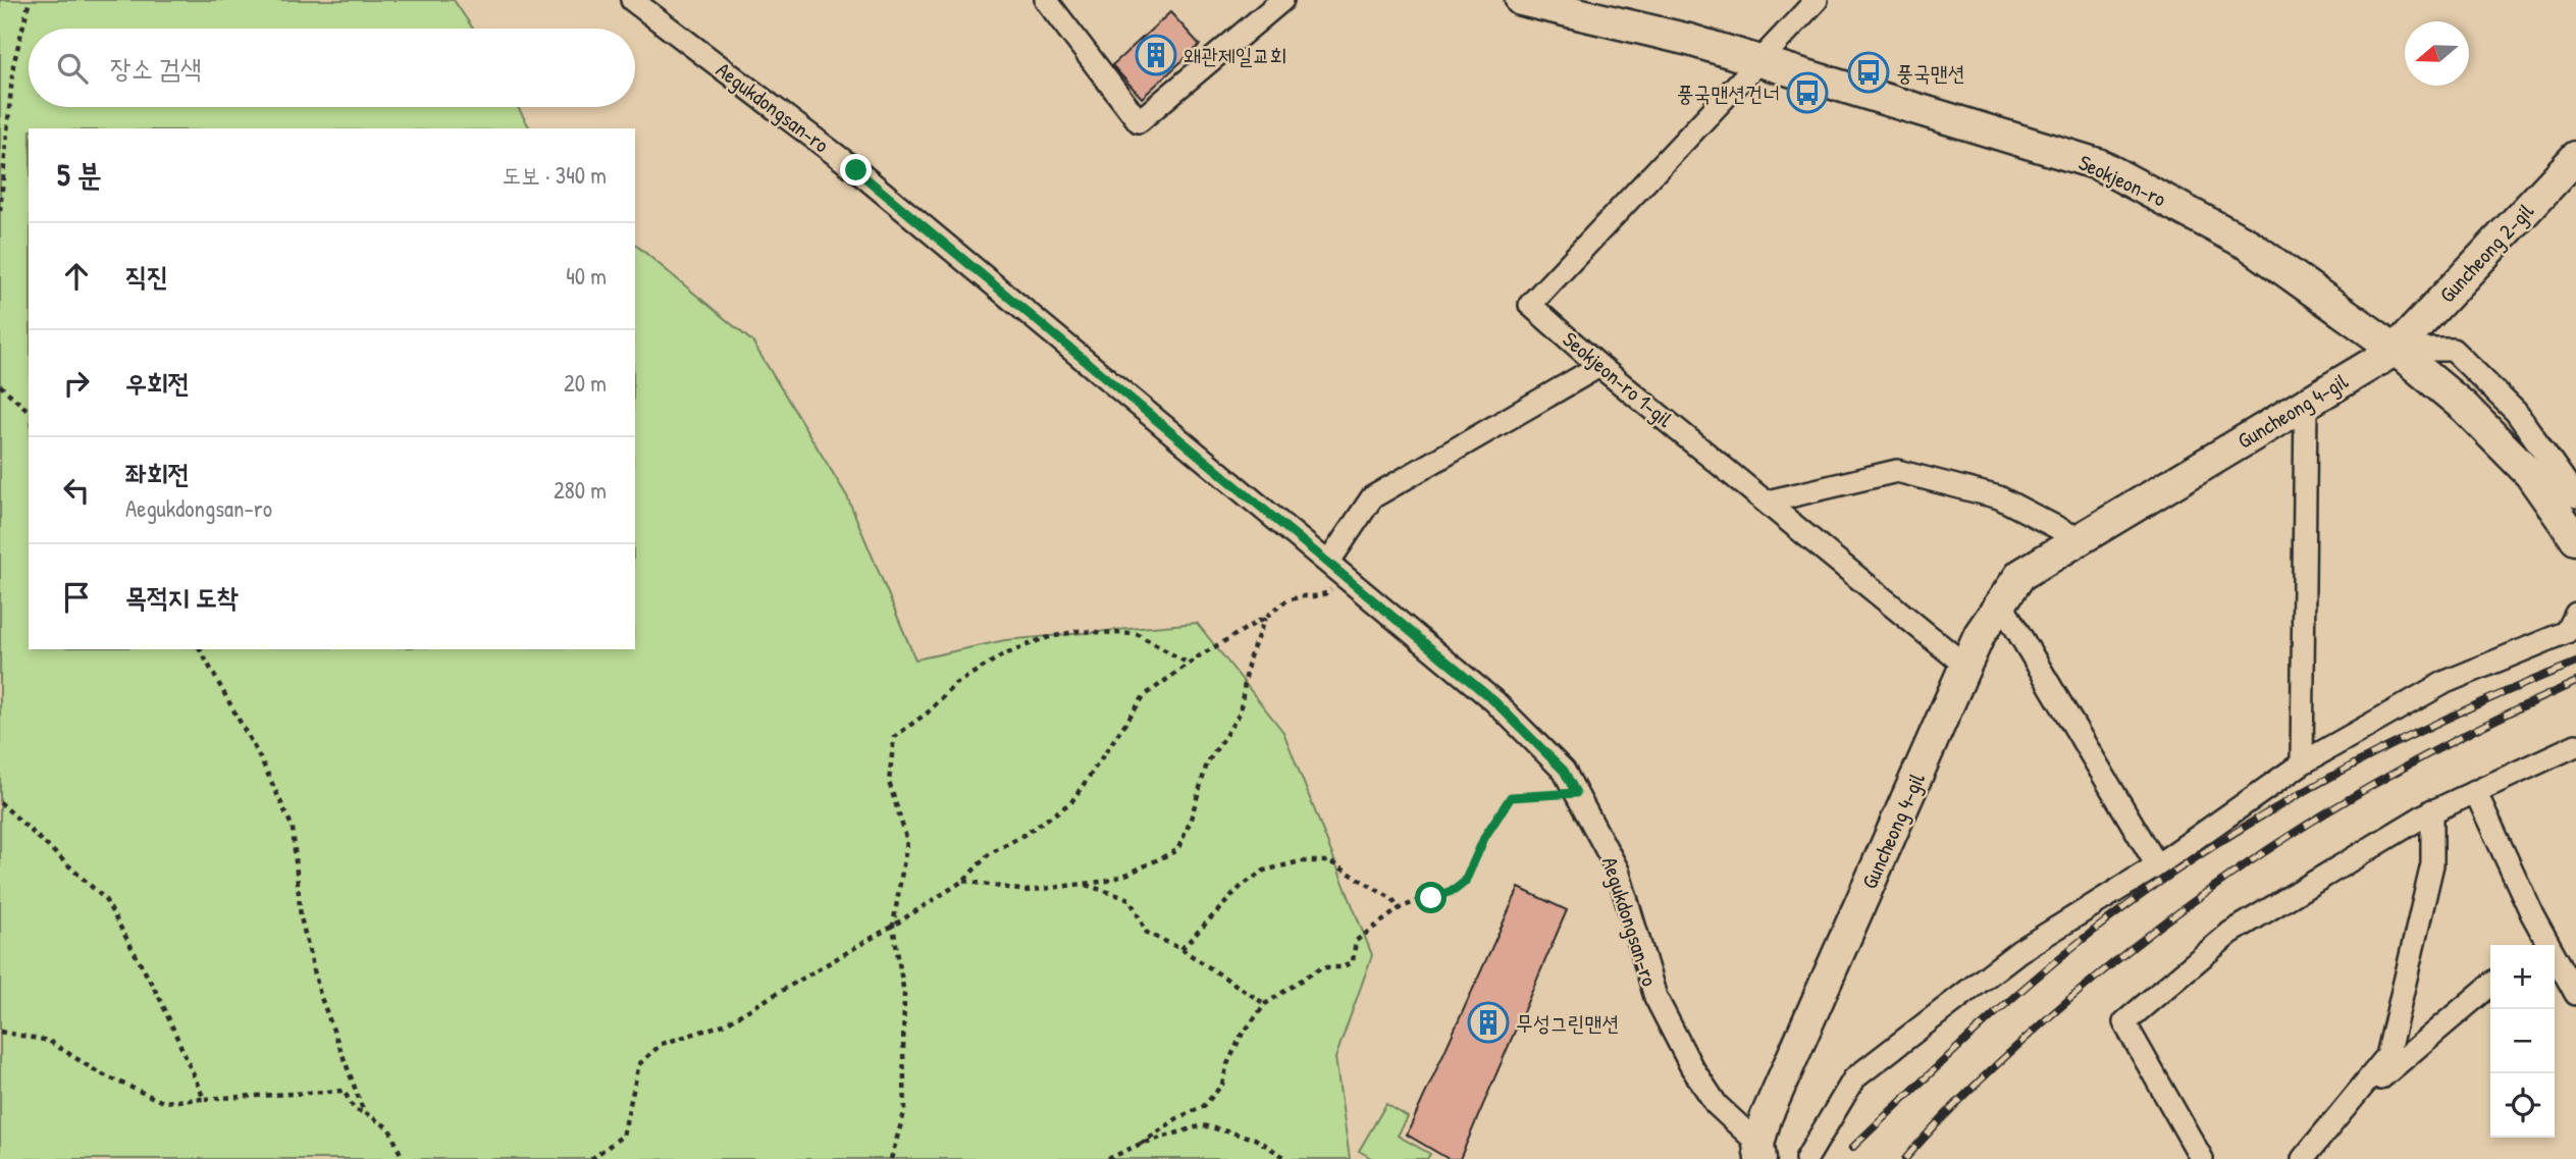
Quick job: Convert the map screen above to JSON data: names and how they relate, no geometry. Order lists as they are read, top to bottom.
{
  "streets": {
    "street": [
      "Aegukdongsan-ro",
      "Seokjeon-ro",
      "Guncheong 2-gil",
      "Seokjeon-ro 1-gil",
      "Guncheong 4-gil"
    ]
  },
  "crossings": [
    ["Aegukdongsan-ro", "Guncheong 4-gil"],
    ["Seokjeon-ro", "Guncheong 2-gil"],
    ["Seokjeon-ro", "Seokjeon-ro 1-gil"],
    ["Seokjeon-ro", "Guncheong 4-gil"],
    ["Guncheong 2-gil", "Guncheong 4-gil"],
    ["Seokjeon-ro 1-gil", "Guncheong 4-gil"]
  ],
  "places": {
    "building": ["왜관제일교회", "무성그린맨션"],
    "bus stop": ["풍국맨션", "풍국맨션건너"]
  },
  "north": "left",
  "page": {
    "search": "장소 검색",
    "heading": ["5 분", "도보 · 340 m"],
    "list": [
      ["직진", "40 m"],
      ["우회전", "20 m"],
      ["좌회전", "Aegukdongsan-ro", "280 m"],
      "목적지 도착"
    ],
    "map_buttons": ["+", "−"]
  }
}
